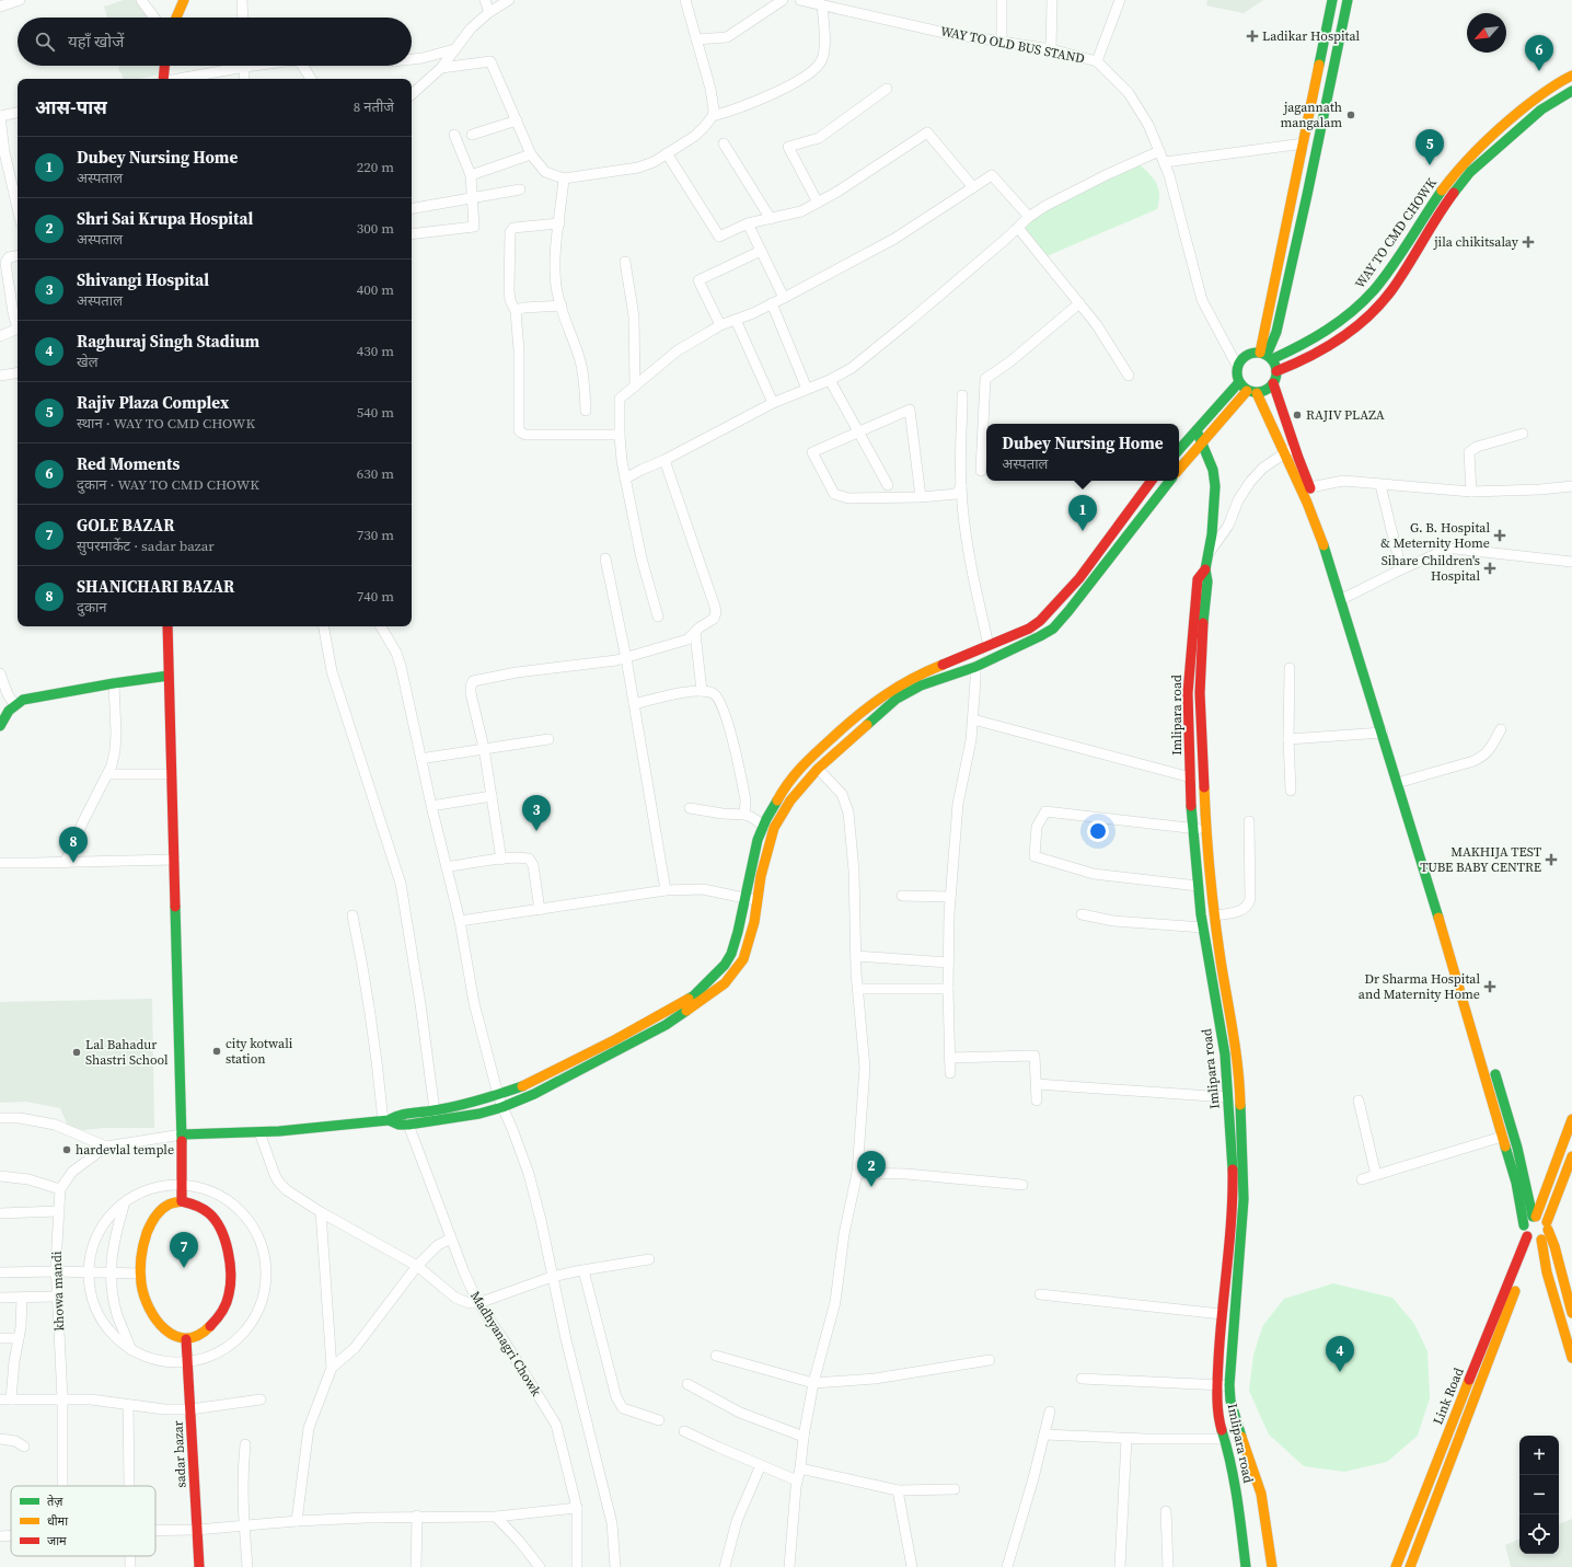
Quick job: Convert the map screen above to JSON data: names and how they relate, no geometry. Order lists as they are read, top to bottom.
{
  "streets": {
    "street": [
      "WAY TO OLD BUS STAND",
      "WAY TO CMD CHOWK",
      "Imlipara road",
      "khowa mandi",
      "Madhyanagri Chowk",
      "Link Road",
      "sadar bazar"
    ]
  },
  "crossings": [
    ["WAY TO OLD BUS STAND", "WAY TO CMD CHOWK"]
  ],
  "places": {
    "health": [
      "Ladikar Hospital",
      "jila chikitsalay",
      "G. B. Hospital & Meternity Home",
      "Sihare Children's Hospital",
      "MAKHIJA TEST TUBE BABY CENTRE",
      "Dr Sharma Hospital and Maternity Home"
    ],
    "other": [
      "jagannath mangalam",
      "RAJIV PLAZA",
      "city kotwali station",
      "Lal Bahadur Shastri School",
      "hardevlal temple"
    ]
  },
  "legend": ["तेज़", "धीमा", "जाम"],
  "north": "bottom left",
  "page": {
    "search": "यहाँ खोजें",
    "pins": [
      "6",
      "5",
      "1",
      "3",
      "8",
      "2",
      "7",
      "4"
    ],
    "heading": ["आस-पास", "8 नतीजे"],
    "list": [
      {
        "mark": "1",
        "name": "Dubey Nursing Home",
        "note": "अस्पताल",
        "value": "220 m"
      },
      {
        "mark": "2",
        "name": "Shri Sai Krupa Hospital",
        "note": "अस्पताल",
        "value": "300 m"
      },
      {
        "mark": "3",
        "name": "Shivangi Hospital",
        "note": "अस्पताल",
        "value": "400 m"
      },
      {
        "mark": "4",
        "name": "Raghuraj Singh Stadium",
        "note": "खेल",
        "value": "430 m"
      },
      {
        "mark": "5",
        "name": "Rajiv Plaza Complex",
        "note": "स्थान · WAY TO CMD CHOWK",
        "value": "540 m"
      },
      {
        "mark": "6",
        "name": "Red Moments",
        "note": "दुकान · WAY TO CMD CHOWK",
        "value": "630 m"
      },
      {
        "mark": "7",
        "name": "GOLE BAZAR",
        "note": "सुपरमार्केट · sadar bazar",
        "value": "730 m"
      },
      {
        "mark": "8",
        "name": "SHANICHARI BAZAR",
        "note": "दुकान",
        "value": "740 m"
      }
    ],
    "popup": ["Dubey Nursing Home", "अस्पताल"],
    "map_buttons": ["+", "−"]
  }
}
